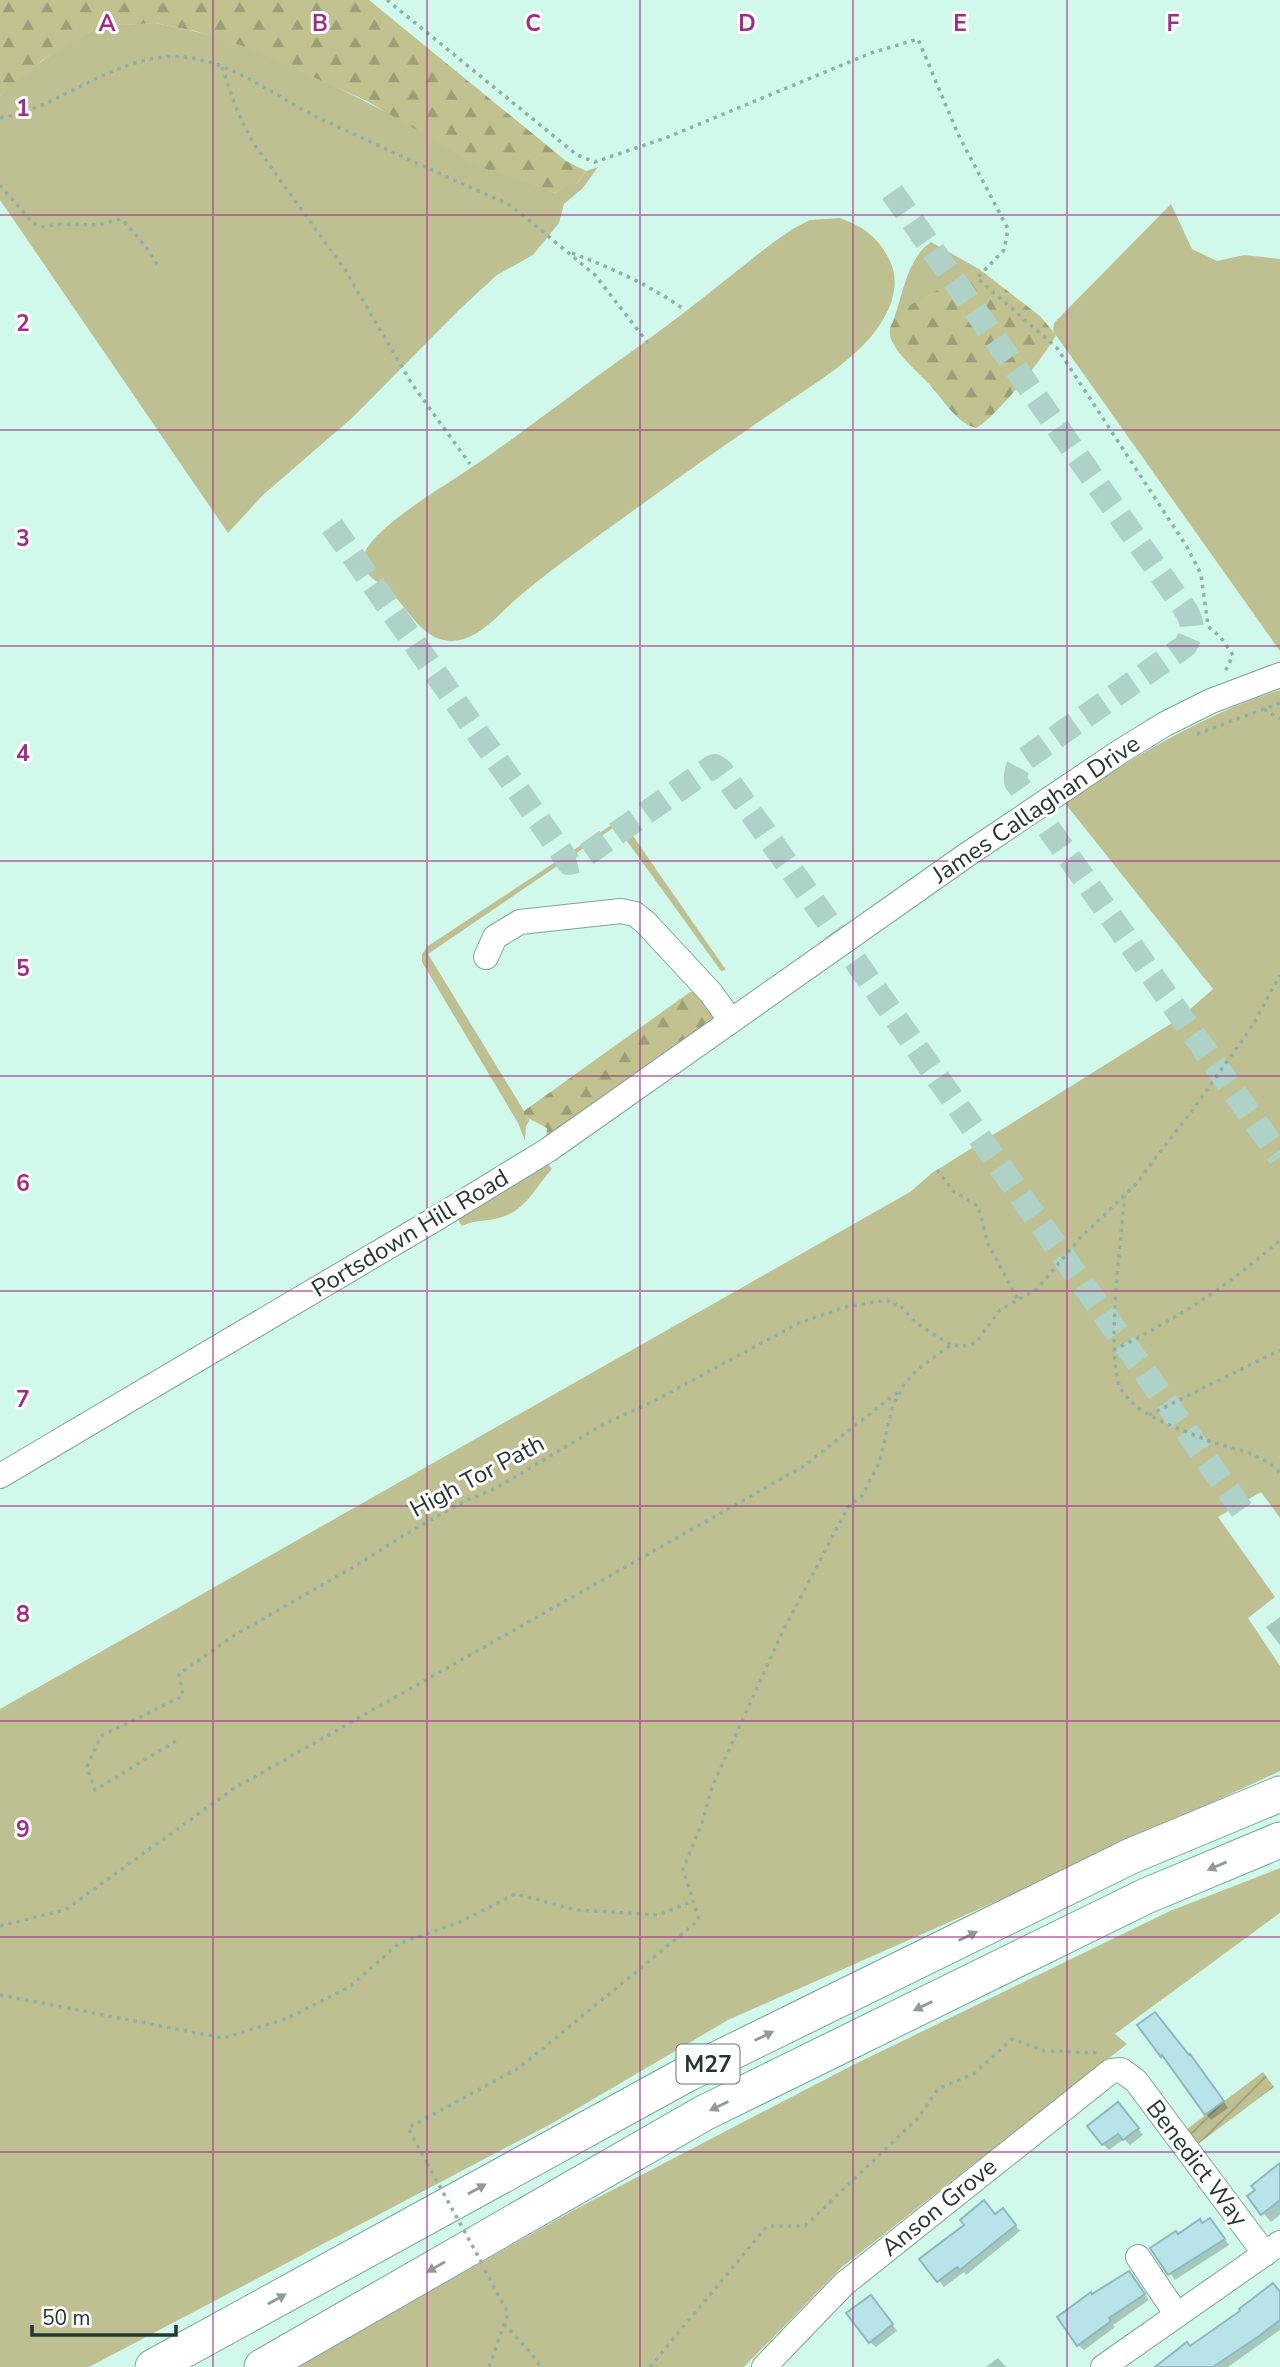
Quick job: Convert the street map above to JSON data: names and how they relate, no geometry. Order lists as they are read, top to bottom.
{
  "streets": {
    "highway": ["M27"],
    "street": [
      "James Callaghan Drive",
      "Portsdown Hill Road",
      "Benedict Way",
      "Anson Grove"
    ],
    "path": ["High Tor Path"]
  },
  "crossings": [
    ["James Callaghan Drive", "Portsdown Hill Road"],
    ["Benedict Way", "Anson Grove"]
  ],
  "scale_bar": "50 m",
  "grid": {
    "columns": [
      "A",
      "B",
      "C",
      "D",
      "E",
      "F"
    ],
    "rows": [
      "1",
      "2",
      "3",
      "4",
      "5",
      "6",
      "7",
      "8",
      "9"
    ]
  }
}
